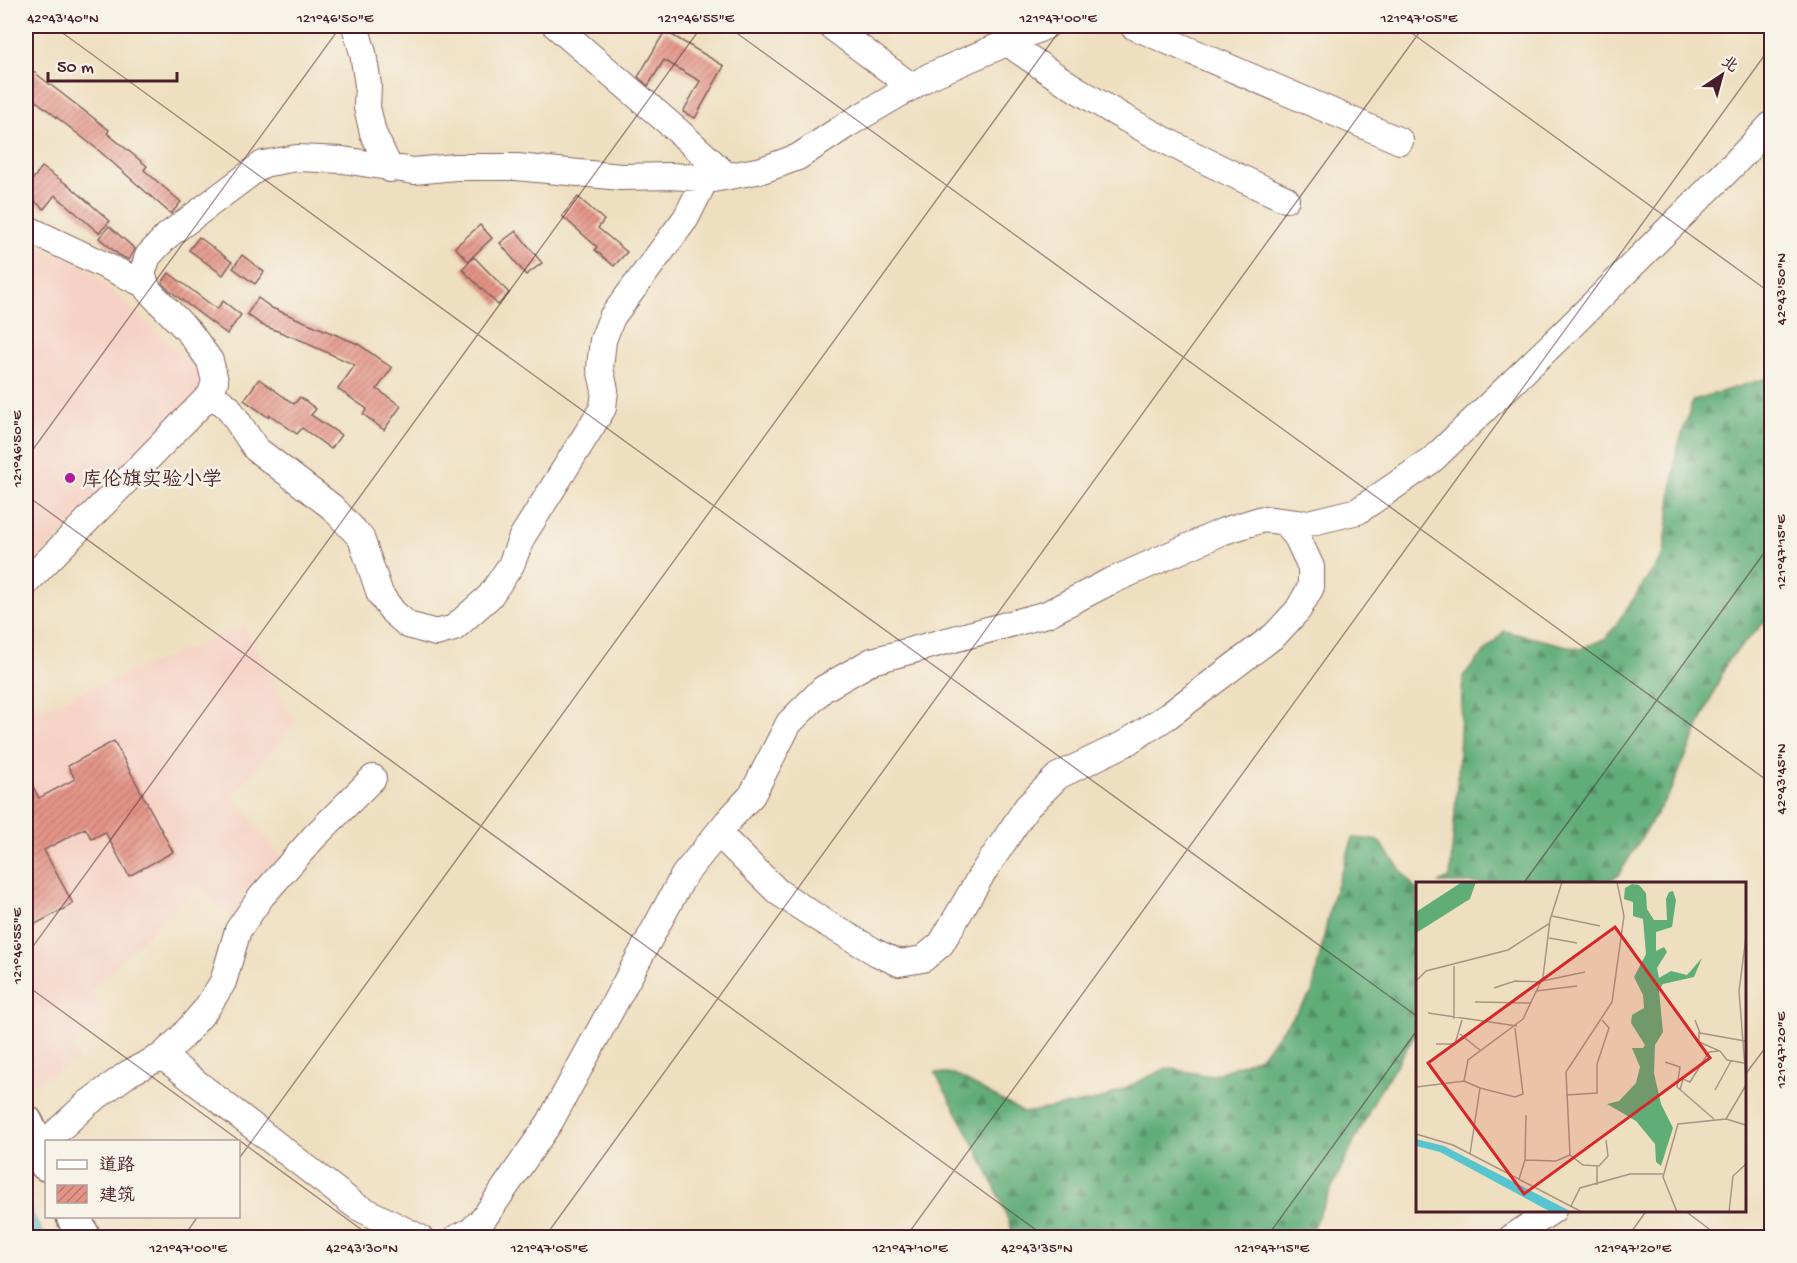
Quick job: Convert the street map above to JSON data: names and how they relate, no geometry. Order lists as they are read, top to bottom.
{
  "places": ["库伦旗实验小学"],
  "legend": ["道路", "建筑"],
  "scale_bar": "50 m",
  "north": "top right",
  "coordinates": [
    "42°43'40\"N",
    "121°46'50\"E",
    "121°46'55\"E",
    "121°47'00\"E",
    "121°47'05\"E",
    "42°43'50\"N",
    "121°47'15\"E",
    "42°43'45\"N",
    "121°47'20\"E",
    "42°43'30\"N",
    "121°47'10\"E",
    "42°43'35\"N"
  ]
}
